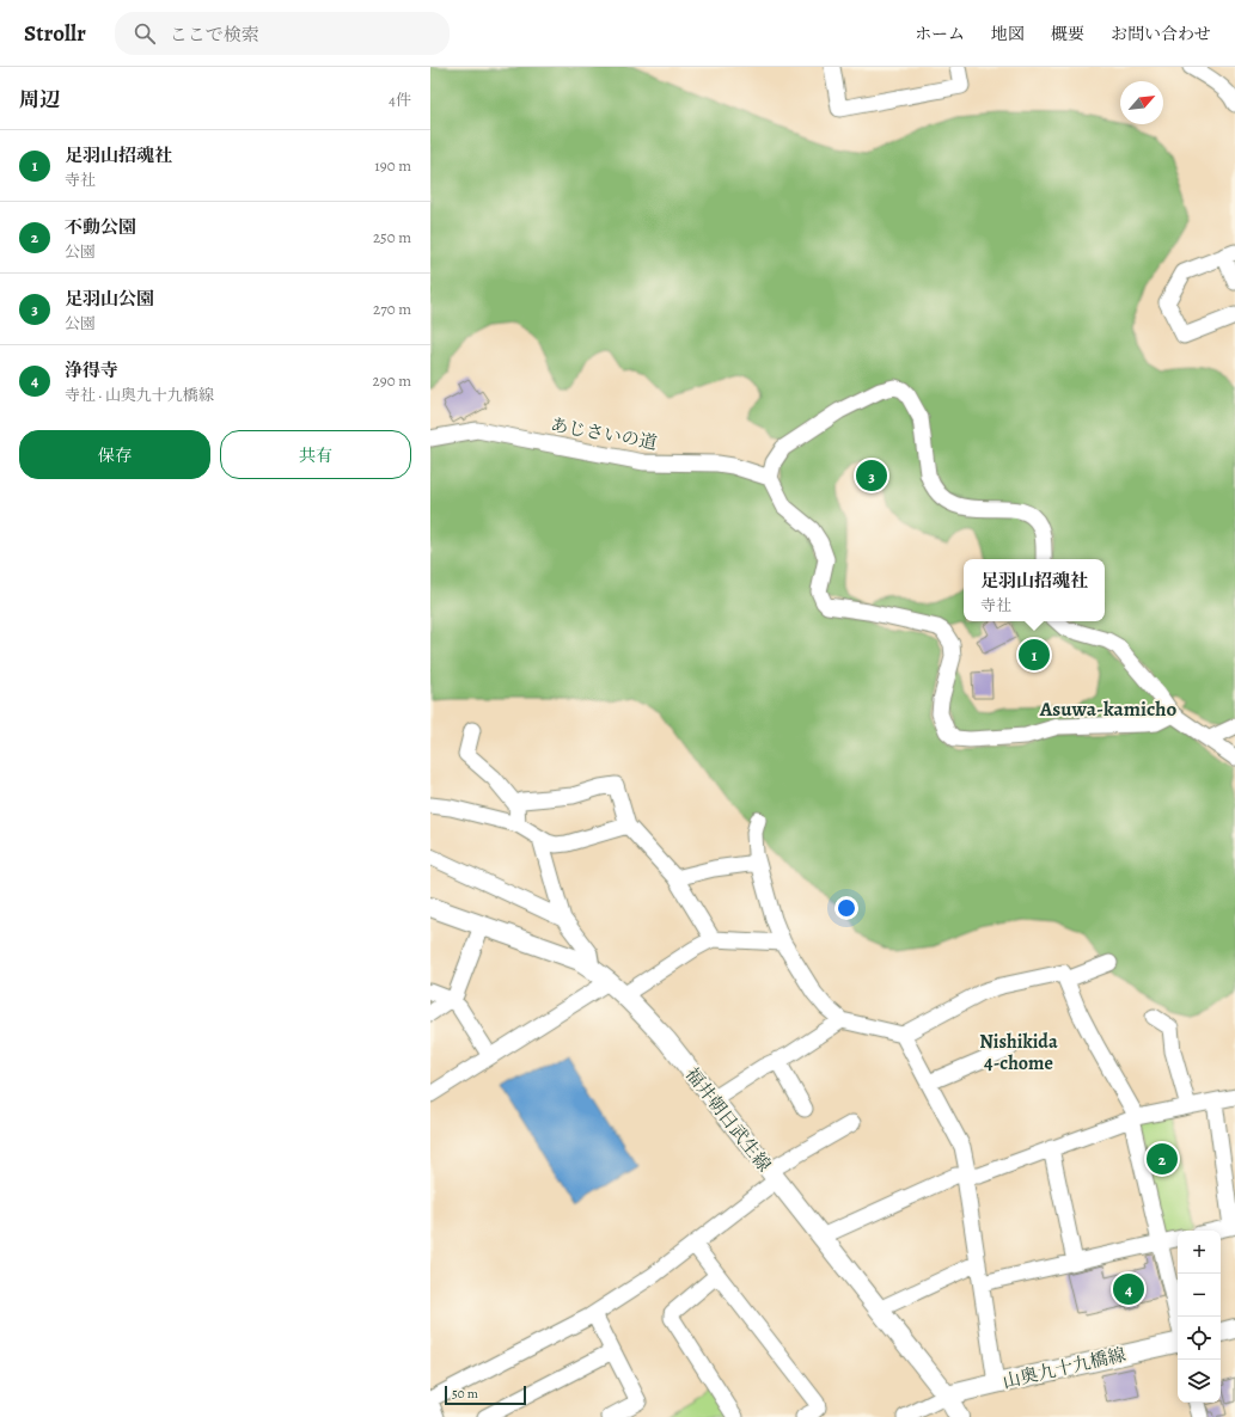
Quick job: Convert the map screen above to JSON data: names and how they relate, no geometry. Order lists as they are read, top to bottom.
{
  "streets": {
    "main road": ["福井朝日武生線", "山奥九十九橋線"],
    "street": ["あじさいの道"]
  },
  "crossings": [
    ["福井朝日武生線", "山奥九十九橋線"]
  ],
  "districts": ["Asuwa-kamicho", "Nishikida 4-chome"],
  "scale_bar": "50 m",
  "north": "top right",
  "page": {
    "header": "Strollr",
    "search": "ここで検索",
    "nav": [
      "ホーム",
      "地図",
      "概要",
      "お問い合わせ"
    ],
    "heading": ["周辺", "4件"],
    "list": [
      {
        "mark": "1",
        "name": "足羽山招魂社",
        "note": "寺社",
        "value": "190 m"
      },
      {
        "mark": "2",
        "name": "不動公園",
        "note": "公園",
        "value": "250 m"
      },
      {
        "mark": "3",
        "name": "足羽山公園",
        "note": "公園",
        "value": "270 m"
      },
      {
        "mark": "4",
        "name": "浄得寺",
        "note": "寺社 · 山奥九十九橋線",
        "value": "290 m"
      }
    ],
    "buttons": ["保存", "共有"],
    "pins": [
      "3",
      "1",
      "2",
      "4"
    ],
    "popup": ["足羽山招魂社", "寺社"],
    "map_buttons": ["+", "−"],
    "scale": "50 m"
  }
}
